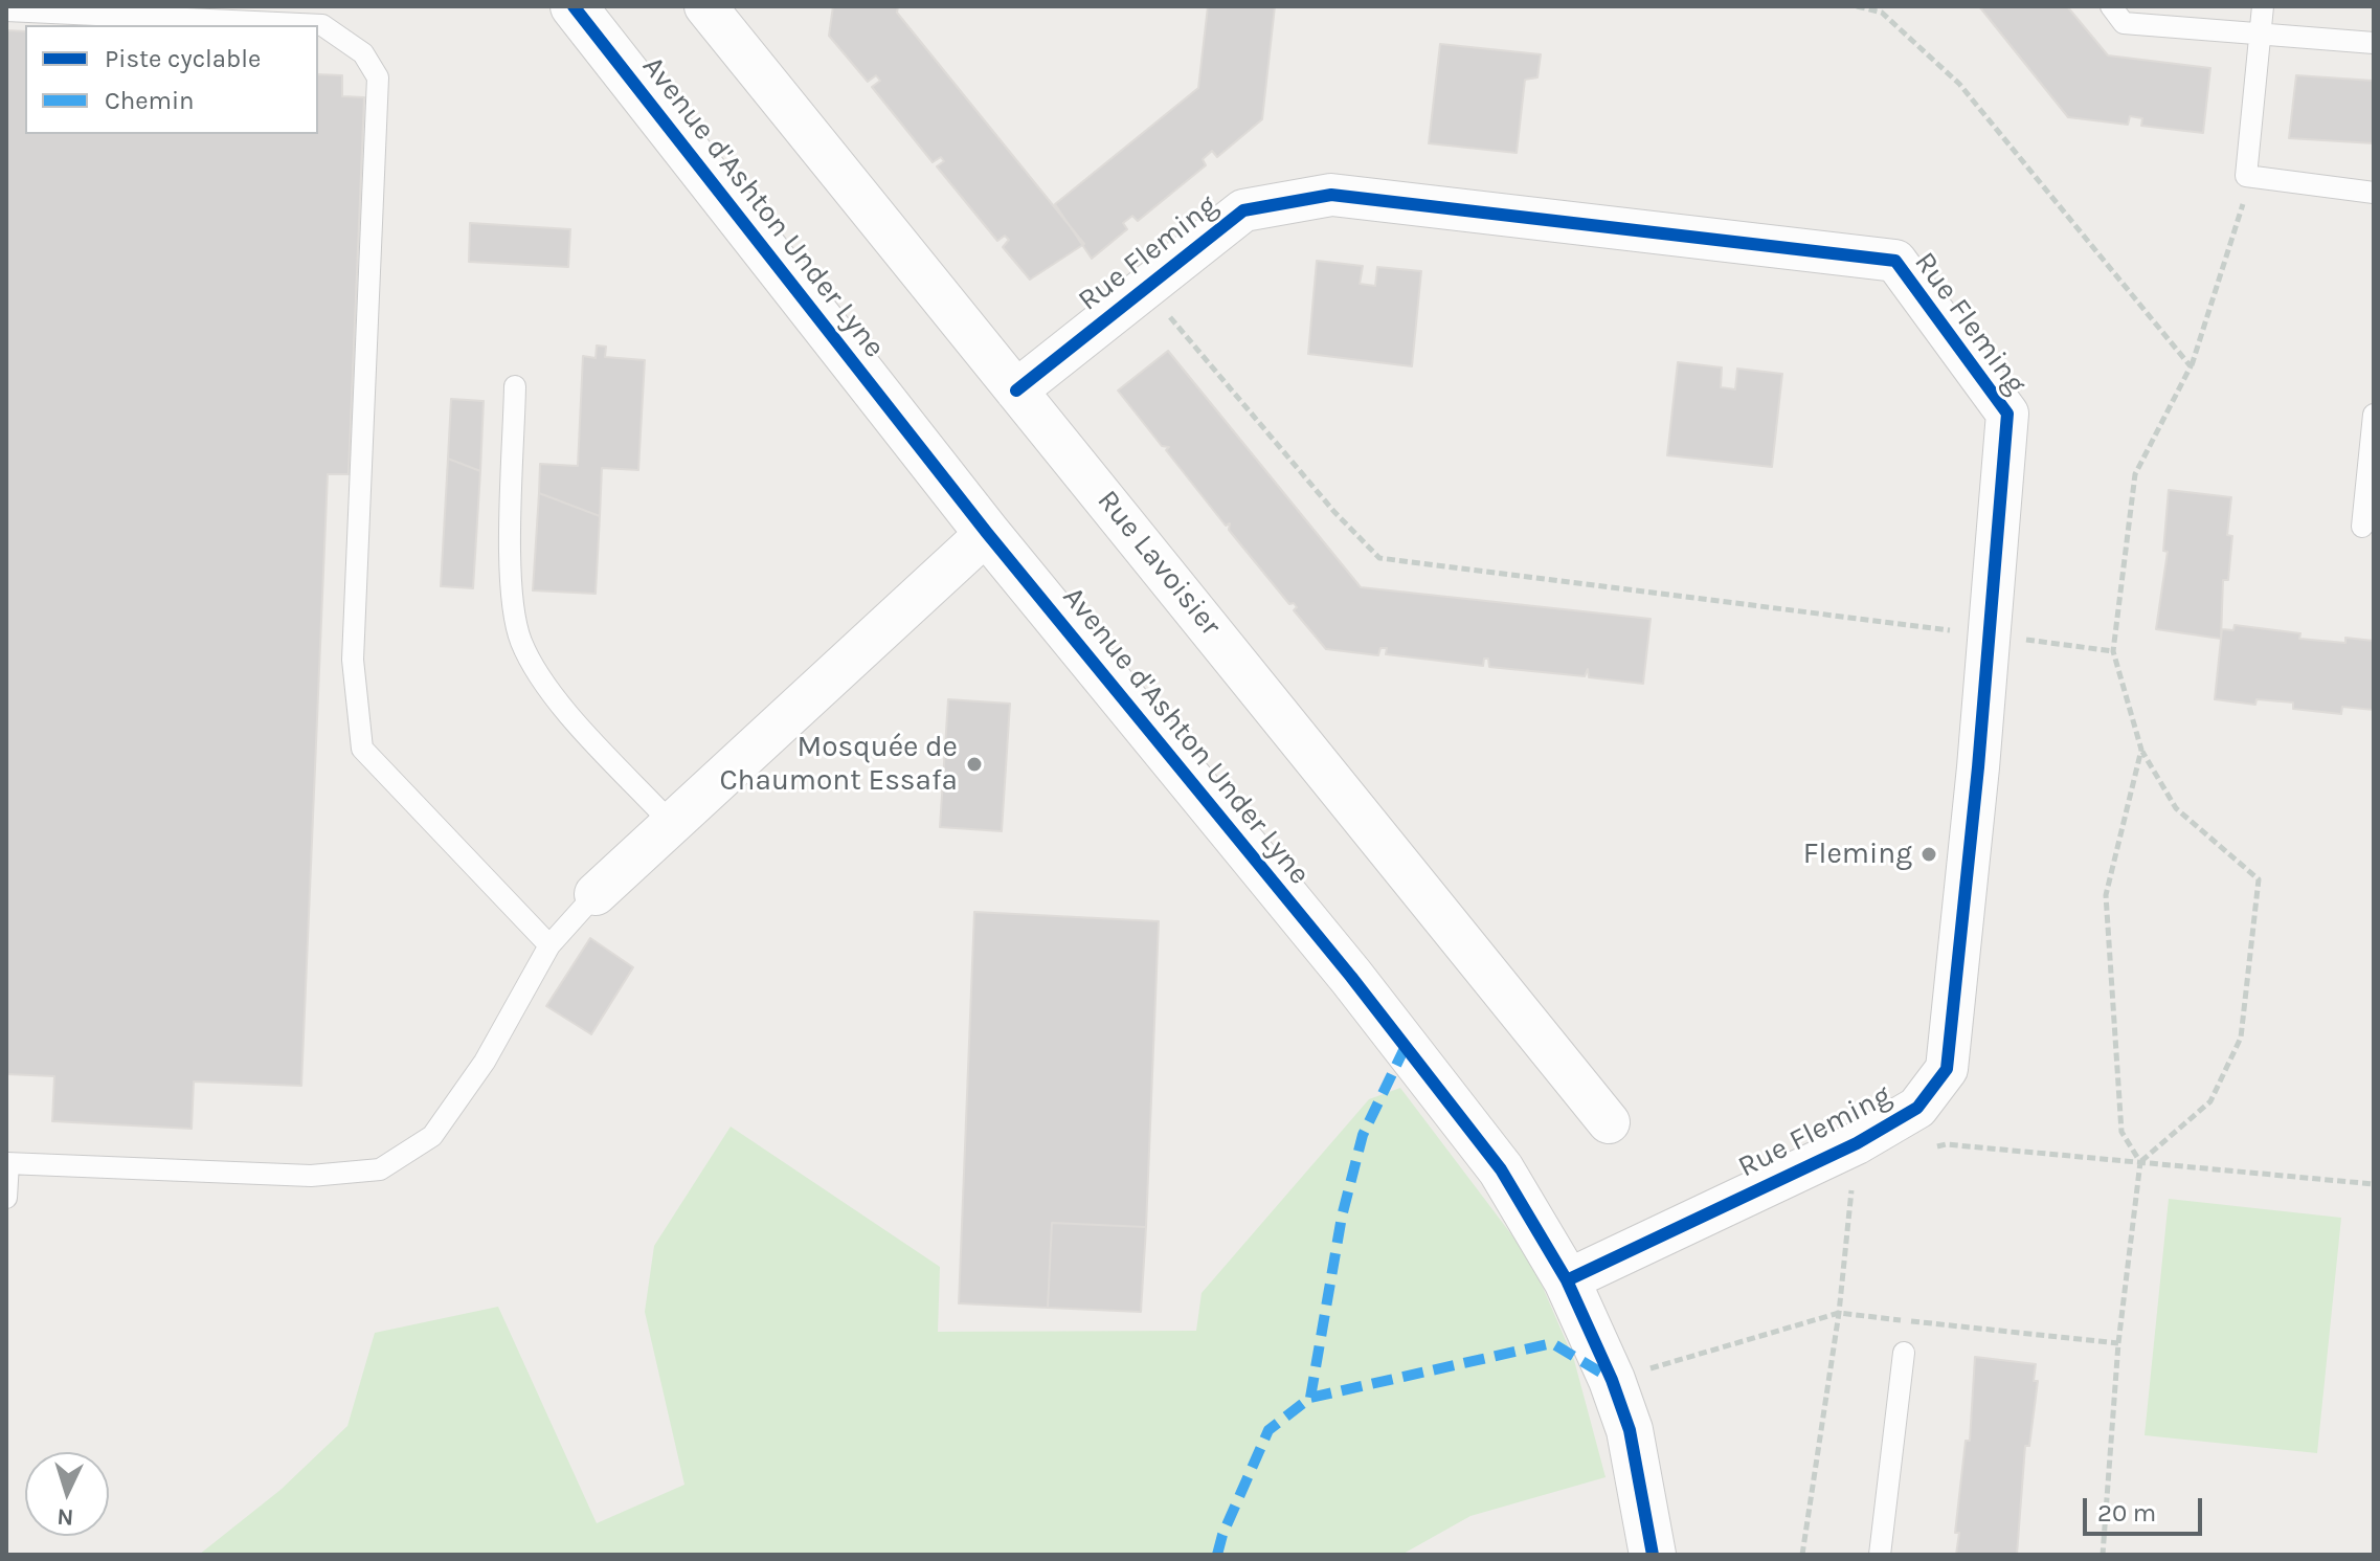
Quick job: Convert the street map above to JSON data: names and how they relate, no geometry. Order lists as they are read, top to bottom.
{
  "streets": {
    "street": ["Avenue d'Ashton Under Lyne", "Rue Fleming", "Rue Lavoisier"]
  },
  "crossings": [
    ["Avenue d'Ashton Under Lyne", "Rue Fleming"],
    ["Rue Fleming", "Rue Lavoisier"]
  ],
  "places": ["Mosquée de Chaumont Essafa", "Fleming"],
  "legend": ["Piste cyclable", "Chemin"],
  "scale_bar": "20 m",
  "north": "bottom"
}
